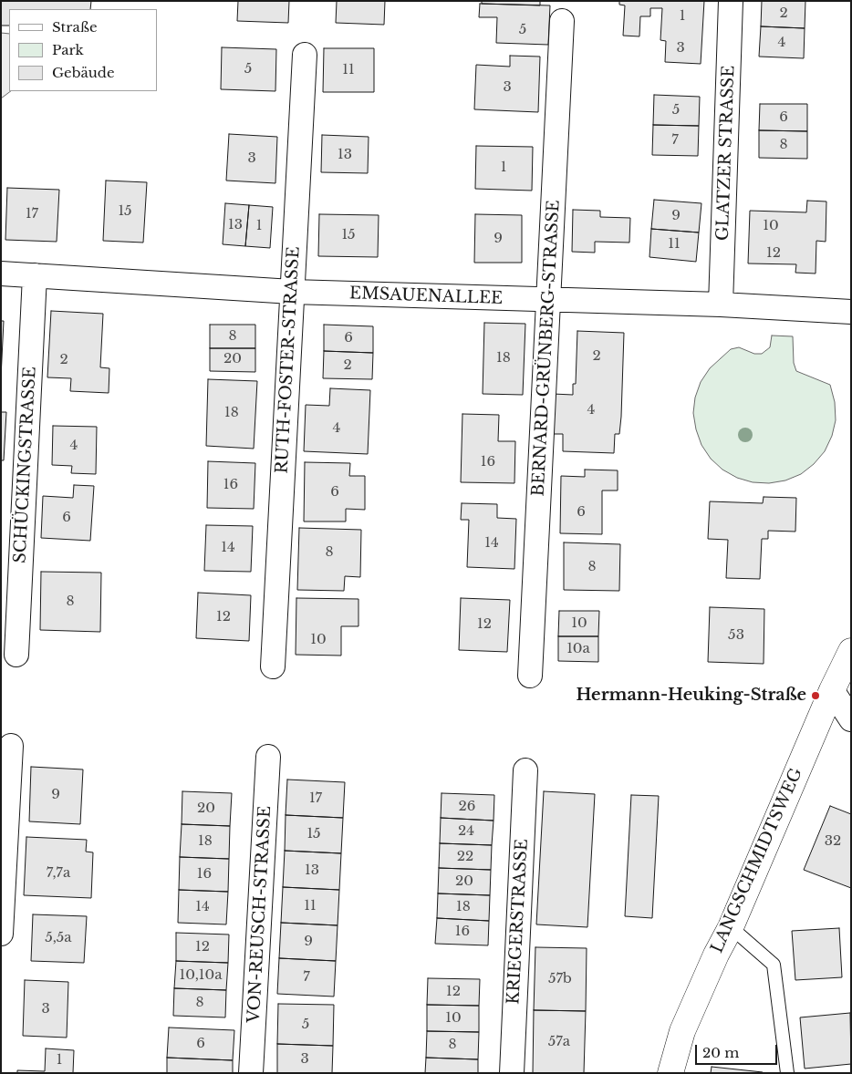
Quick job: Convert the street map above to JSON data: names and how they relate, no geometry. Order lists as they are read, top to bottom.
{
  "streets": {
    "street": [
      "GLATZER STRASSE",
      "EMSAUENALLEE",
      "BERNARD-GRÜNBERG-STRASSE",
      "RUTH-FOSTER-STRASSE",
      "SCHÜCKINGSTRASSE",
      "LANGSCHMIDTSWEG",
      "VON-REUSCH-STRASSE",
      "KRIEGERSTRASSE"
    ]
  },
  "crossings": [
    ["GLATZER STRASSE", "EMSAUENALLEE"],
    ["EMSAUENALLEE", "BERNARD-GRÜNBERG-STRASSE"],
    ["EMSAUENALLEE", "RUTH-FOSTER-STRASSE"],
    ["EMSAUENALLEE", "SCHÜCKINGSTRASSE"]
  ],
  "places": ["Hermann-Heuking-Straße"],
  "house_numbers": [
    "2",
    "1",
    "5",
    "4",
    "3",
    "5",
    "11",
    "3",
    "5",
    "6",
    "7",
    "8",
    "13",
    "3",
    "1",
    "15",
    "17",
    "9",
    "13",
    "1",
    "10",
    "15",
    "9",
    "11",
    "12",
    "8",
    "6",
    "2",
    "18",
    "20",
    "2",
    "2",
    "4",
    "18",
    "4",
    "4",
    "16",
    "16",
    "6",
    "6",
    "6",
    "14",
    "14",
    "8",
    "8",
    "8",
    "12",
    "10",
    "12",
    "53",
    "10",
    "10a",
    "9",
    "17",
    "26",
    "20",
    "24",
    "15",
    "18",
    "32",
    "22",
    "13",
    "7,7a",
    "16",
    "20",
    "11",
    "14",
    "18",
    "16",
    "5,5a",
    "9",
    "12",
    "10,10a",
    "7",
    "57b",
    "12",
    "8",
    "3",
    "10",
    "5",
    "57a",
    "6",
    "8",
    "3",
    "1"
  ],
  "legend": ["Straße", "Park", "Gebäude"],
  "scale_bar": "20 m"
}
